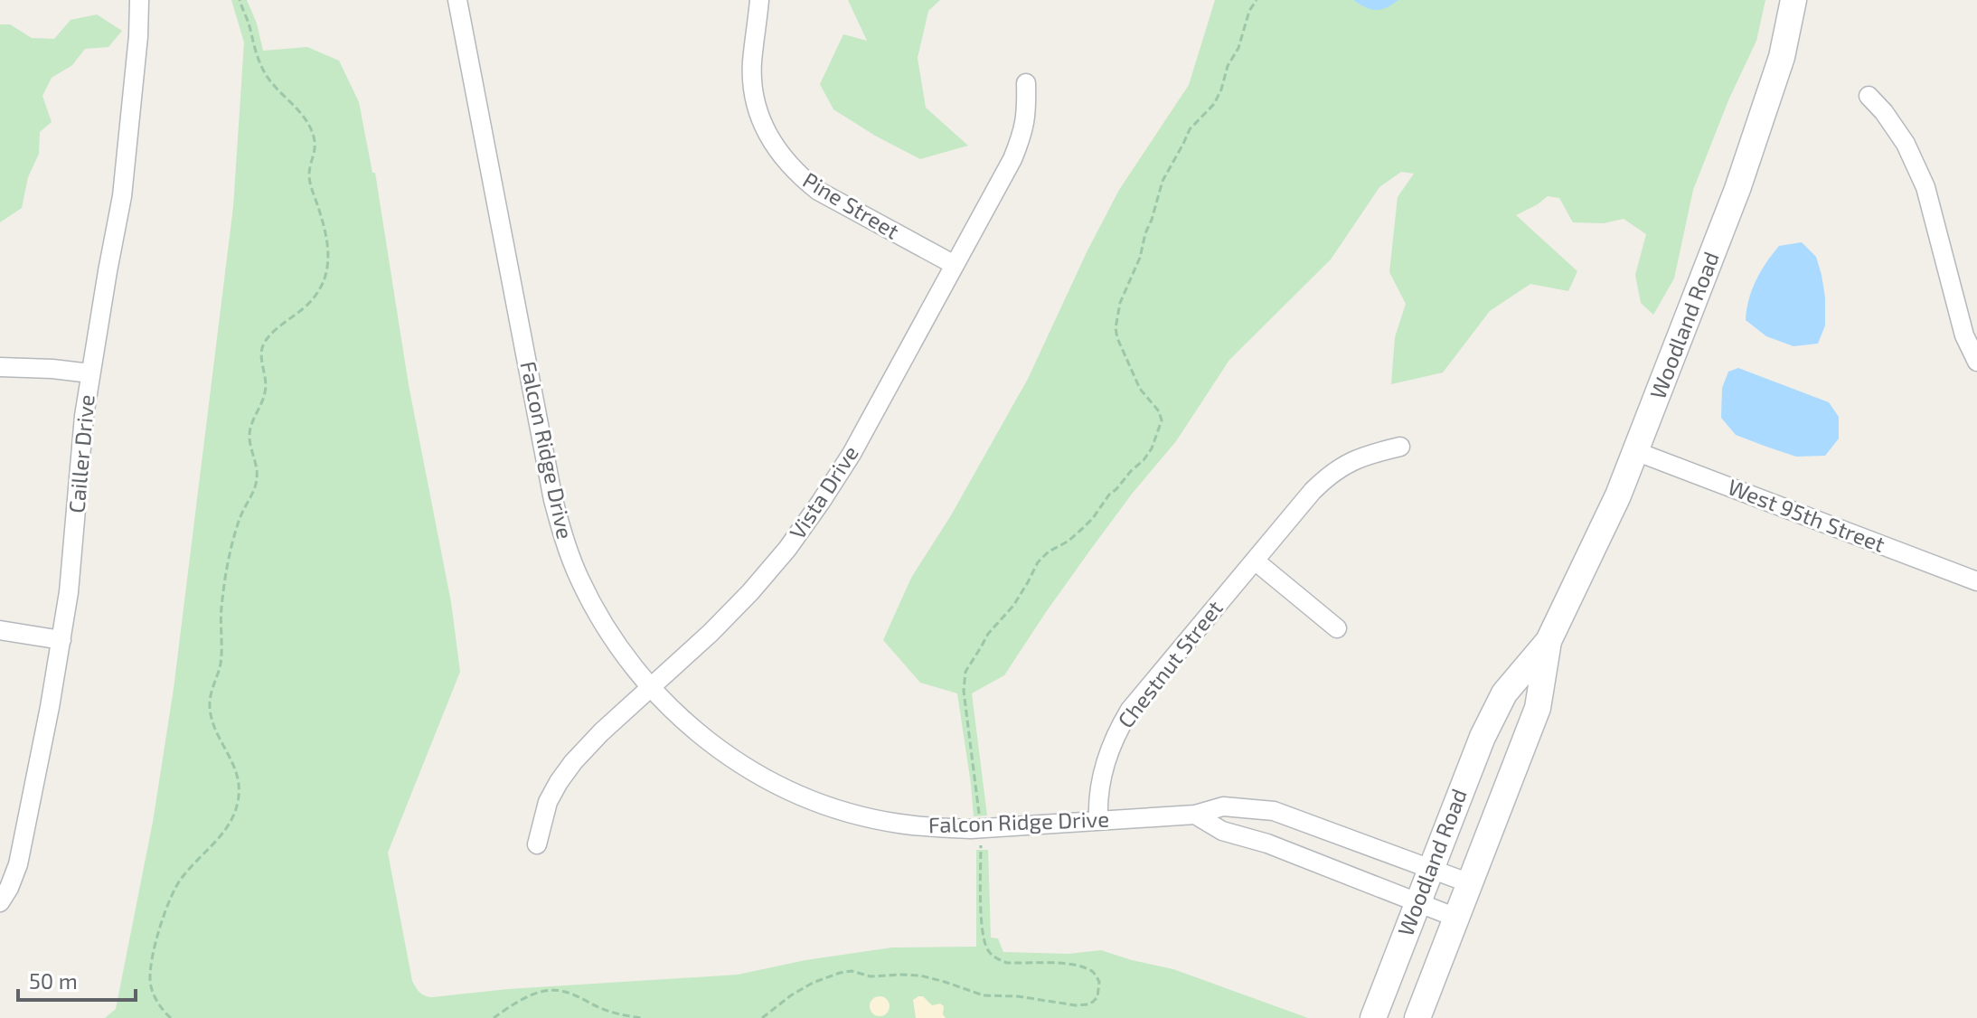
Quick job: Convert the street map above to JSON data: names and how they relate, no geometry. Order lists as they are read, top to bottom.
{
  "streets": {
    "main road": ["Woodland Road"],
    "street": [
      "Pine Street",
      "Falcon Ridge Drive",
      "Cailler Drive",
      "Vista Drive",
      "West 95th Street",
      "Chestnut Street"
    ]
  },
  "crossings": [
    ["Pine Street", "Vista Drive"],
    ["Woodland Road", "Falcon Ridge Drive"],
    ["Woodland Road", "West 95th Street"],
    ["Falcon Ridge Drive", "Vista Drive"],
    ["Falcon Ridge Drive", "Chestnut Street"]
  ],
  "scale_bar": "50 m"
}
